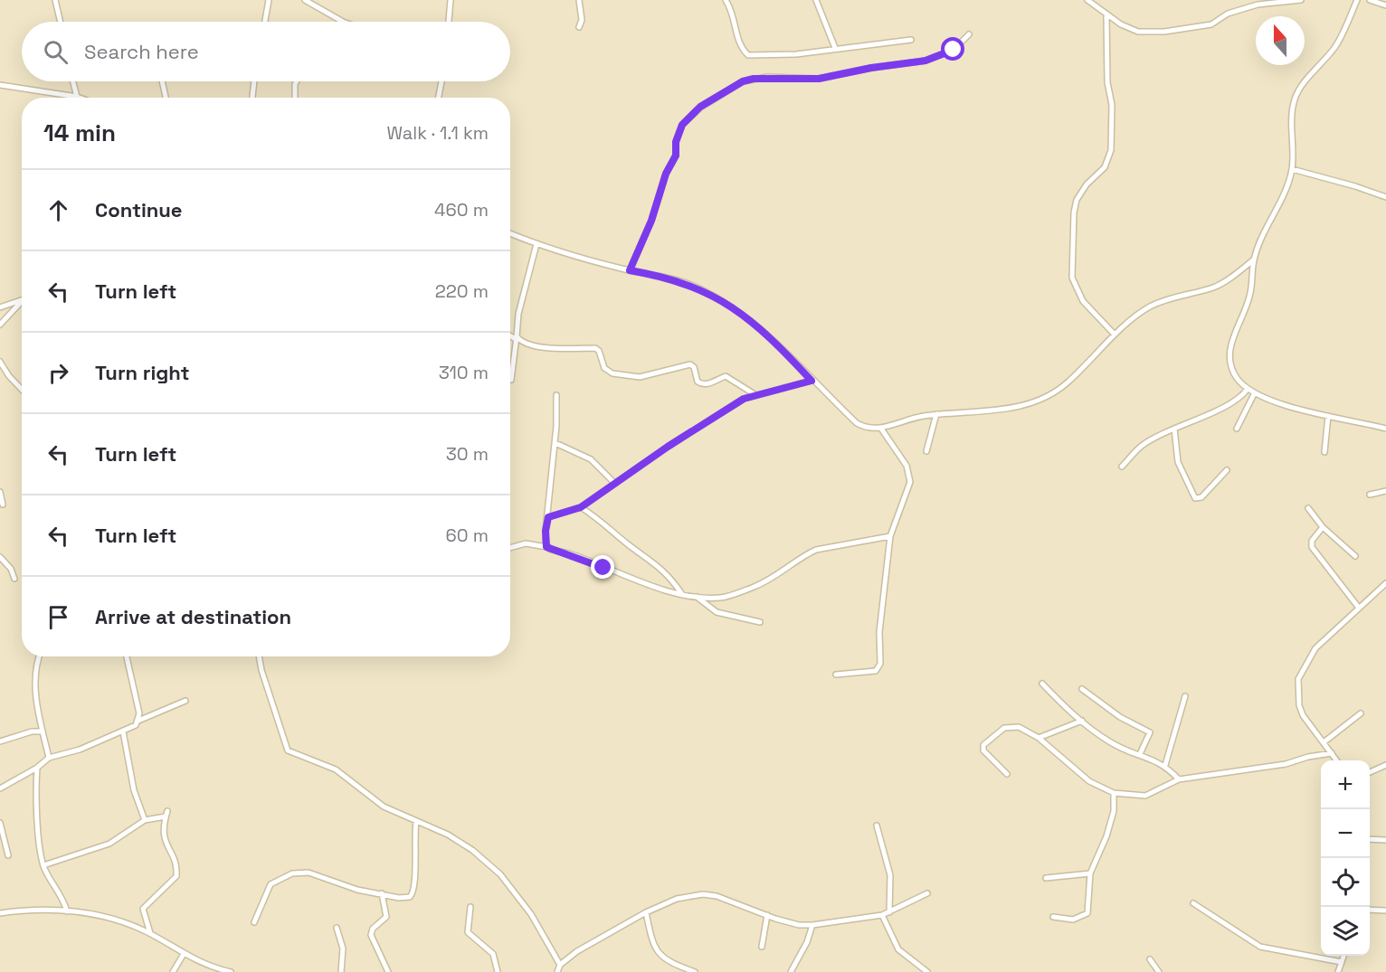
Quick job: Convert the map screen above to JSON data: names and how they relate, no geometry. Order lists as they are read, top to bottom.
{
  "north": "top",
  "page": {
    "search": "Search here",
    "heading": ["14 min", "Walk · 1.1 km"],
    "list": [
      ["Continue", "460 m"],
      ["Turn left", "220 m"],
      ["Turn right", "310 m"],
      ["Turn left", "30 m"],
      ["Turn left", "60 m"],
      "Arrive at destination"
    ],
    "map_buttons": ["+", "−"]
  }
}
